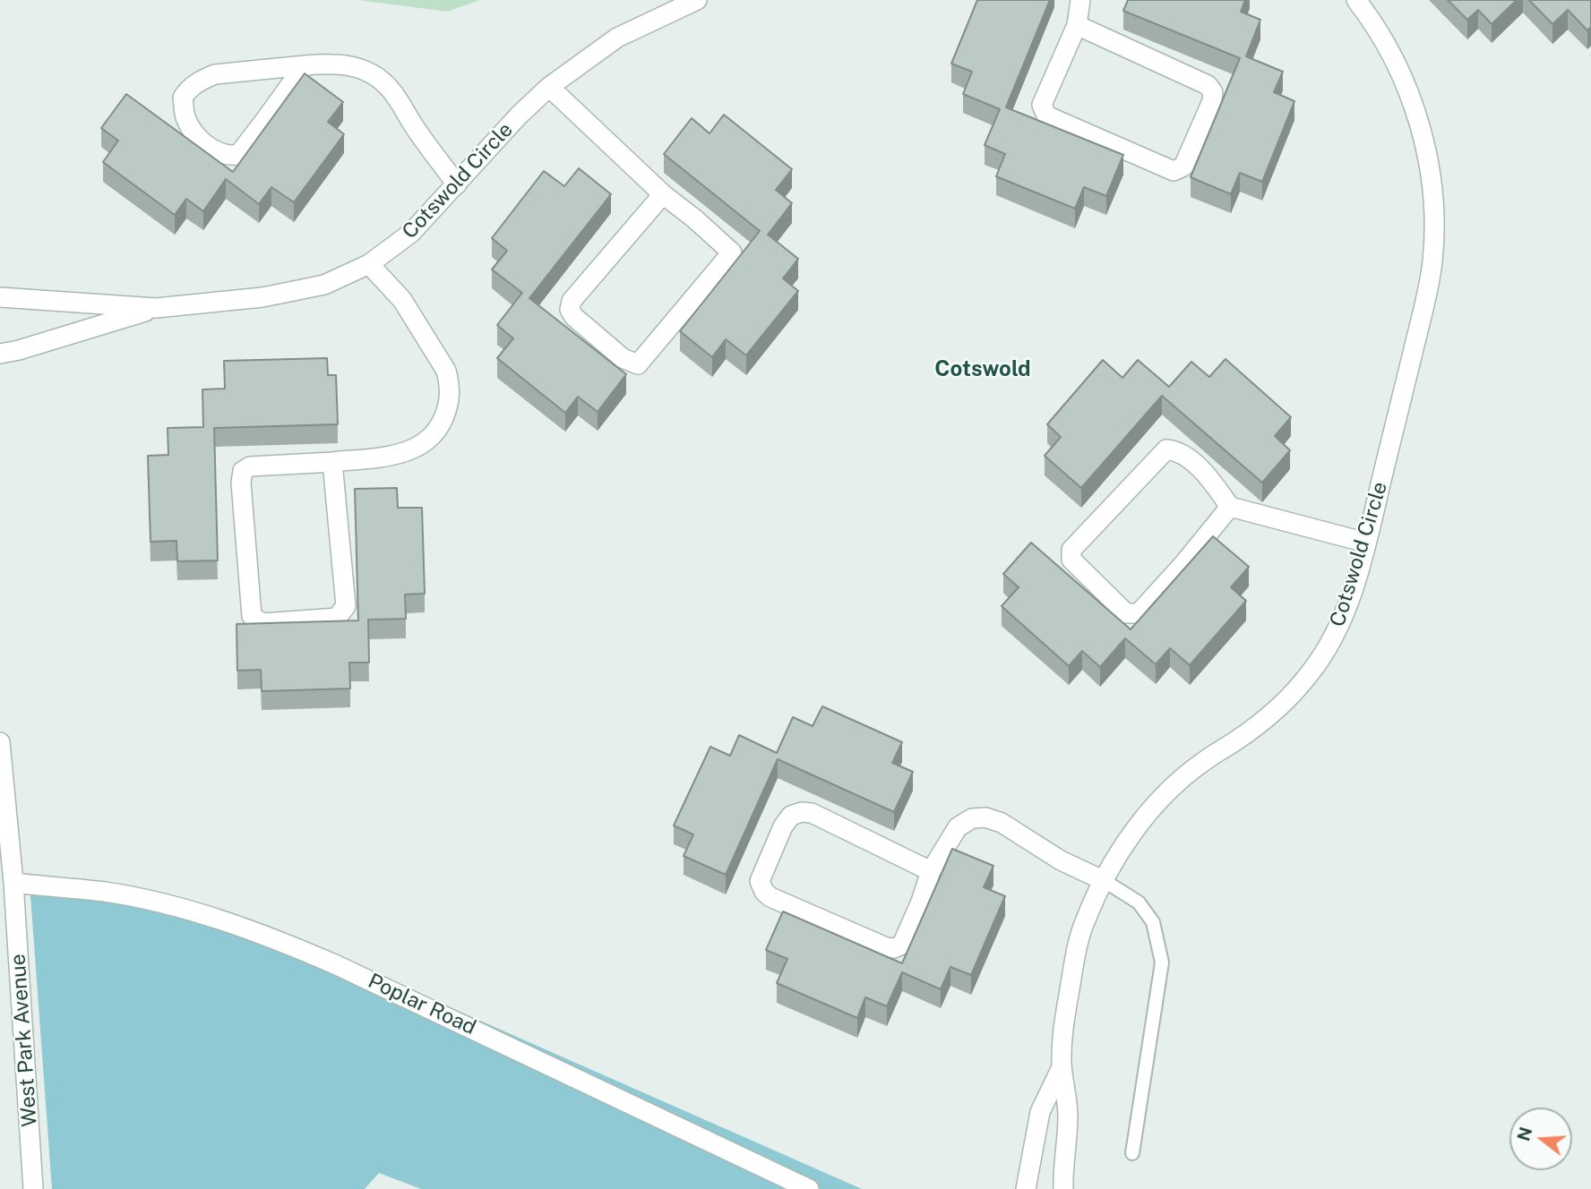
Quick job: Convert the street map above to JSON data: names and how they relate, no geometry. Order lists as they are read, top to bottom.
{
  "streets": {
    "street": ["Cotswold Circle", "Poplar Road", "West Park Avenue"]
  },
  "crossings": [
    ["Poplar Road", "West Park Avenue"]
  ],
  "districts": ["Cotswold"],
  "north": "left"
}
